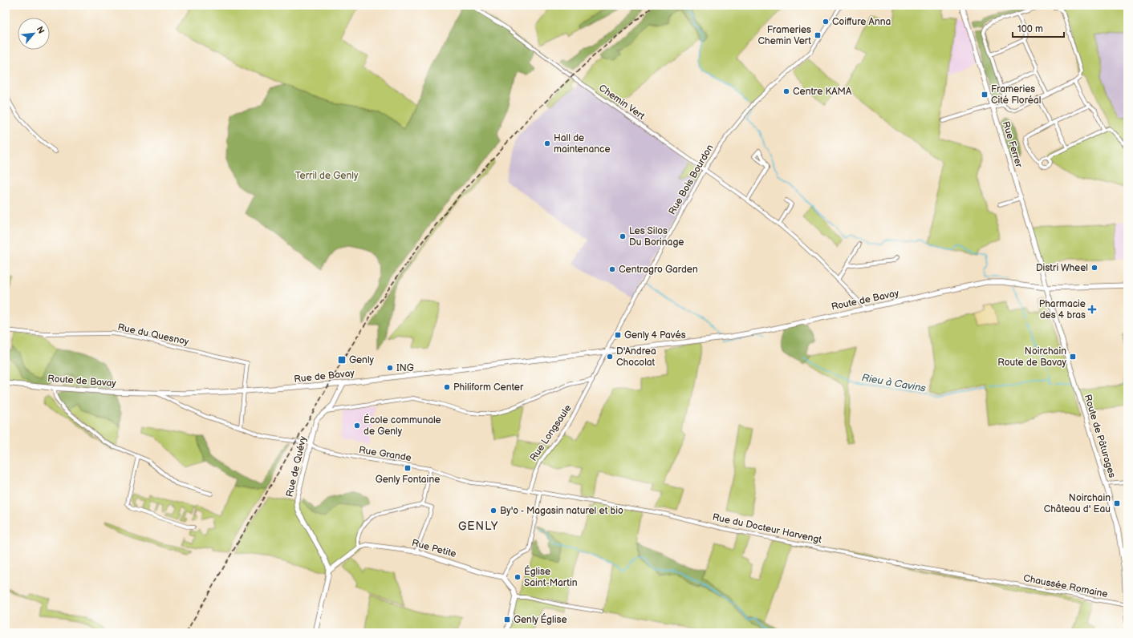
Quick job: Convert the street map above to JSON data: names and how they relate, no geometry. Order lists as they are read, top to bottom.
{
  "streets": {
    "main road": [
      "Rue Ferrer",
      "Route de Bavay",
      "Rue de Bavay",
      "Route de Pâturages",
      "Rue de Quévy",
      "Rue Petite"
    ],
    "street": [
      "Chemin Vert",
      "Rue Bois Bourdon",
      "Rue du Quesnoy",
      "Rue Longsaule",
      "Rue Grande",
      "Rue du Docteur Harvengt",
      "Chaussée Romaine"
    ]
  },
  "crossings": [
    ["Chemin Vert", "Rue Bois Bourdon"],
    ["Chemin Vert", "Route de Bavay"],
    ["Rue Ferrer", "Route de Bavay"],
    ["Rue Ferrer", "Route de Pâturages"],
    ["Rue Bois Bourdon", "Route de Bavay"],
    ["Rue Bois Bourdon", "Rue de Bavay"],
    ["Rue Bois Bourdon", "Rue Longsaule"],
    ["Route de Bavay", "Rue de Bavay"],
    ["Route de Bavay", "Rue Longsaule"],
    ["Route de Bavay", "Route de Pâturages"],
    ["Route de Bavay", "Rue Grande"],
    ["Rue du Quesnoy", "Rue de Bavay"],
    ["Rue de Bavay", "Rue Longsaule"],
    ["Rue de Bavay", "Rue Grande"],
    ["Rue de Bavay", "Rue de Quévy"],
    ["Rue Longsaule", "Rue Grande"],
    ["Rue Longsaule", "Rue du Docteur Harvengt"],
    ["Route de Pâturages", "Chaussée Romaine"],
    ["Rue Grande", "Rue de Quévy"],
    ["Rue Grande", "Rue du Docteur Harvengt"],
    ["Rue du Docteur Harvengt", "Chaussée Romaine"]
  ],
  "districts": ["GENLY"],
  "water": ["Rieu à Cavins"],
  "parks": ["Terril de Genly"],
  "places": {
    "other": [
      "Coiffure Anna",
      "Centre KAMA",
      "Hall de maintenance",
      "Les Silos Du Borinage",
      "Distri Wheel",
      "Centragro Garden",
      "D'Andrea Chocolat",
      "ING",
      "Philiform Center",
      "École communale de Genly",
      "By'o - Magasin naturel et bio",
      "Église Saint-Martin"
    ],
    "transit": [
      "Frameries Chemin Vert",
      "Frameries Cité Floréal",
      "Genly 4 Pavés",
      "Noirchain Route de Bavay",
      "Genly",
      "Genly Fontaine",
      "Noirchain Château d' Eau",
      "Genly Église"
    ],
    "health": ["Pharmacie des 4 bras"]
  },
  "scale_bar": "100 m",
  "north": "top right"
}
